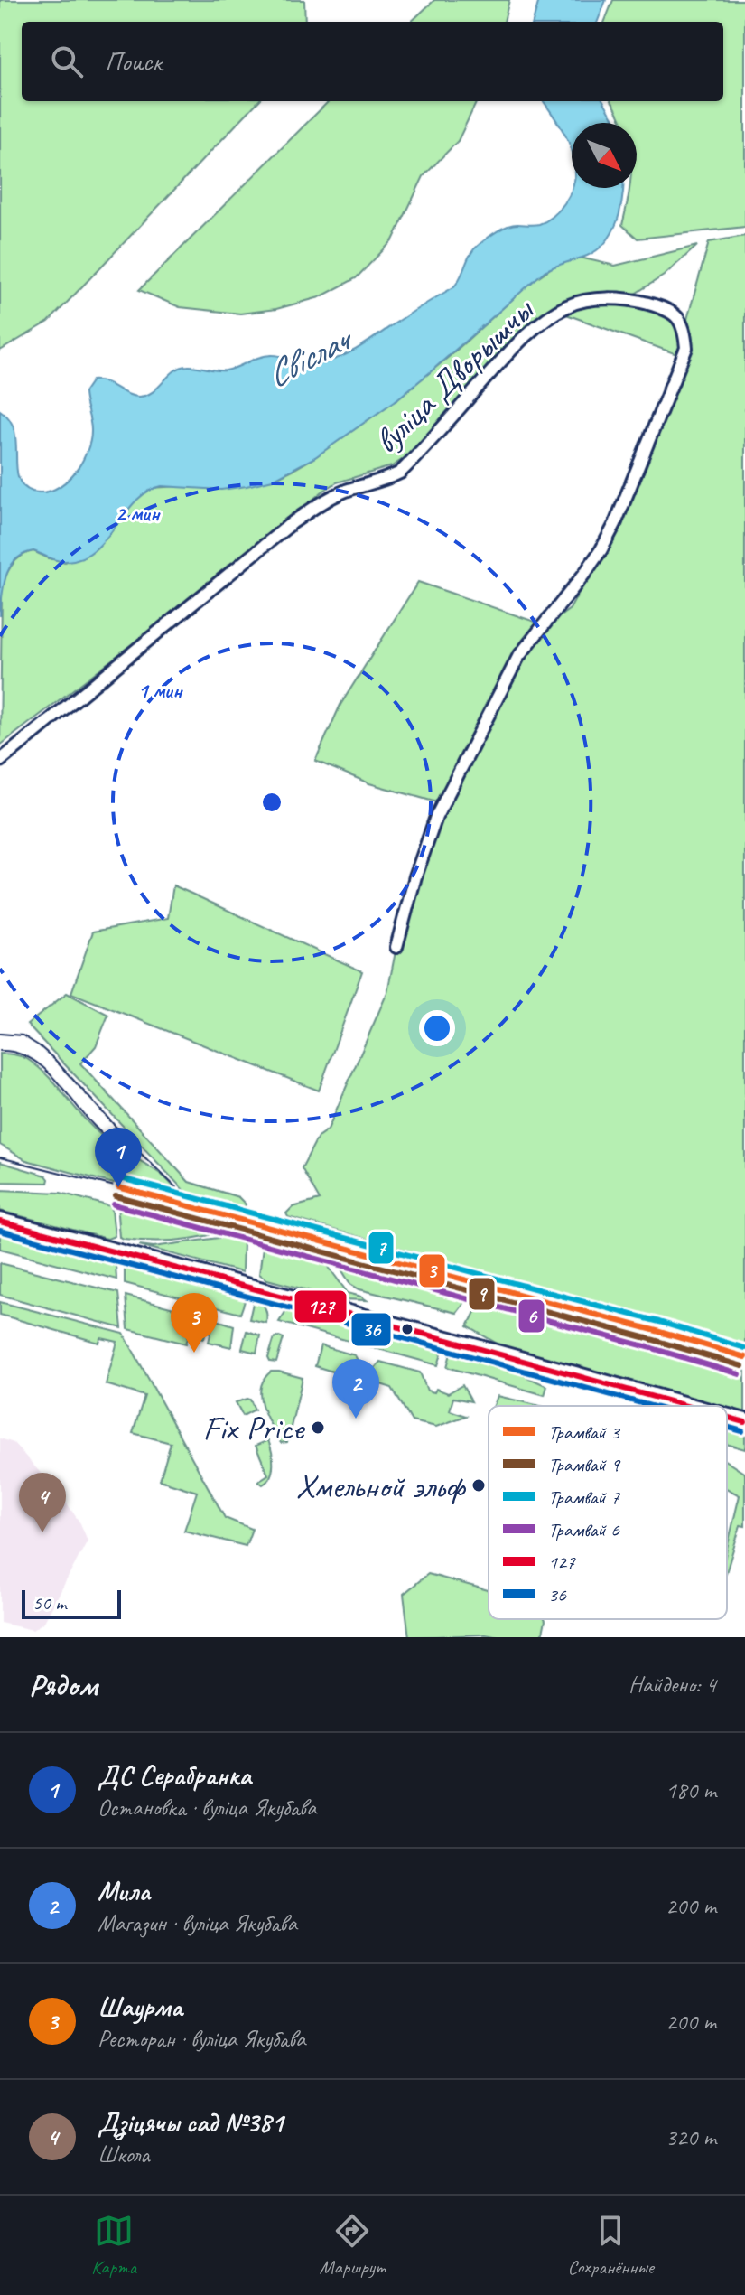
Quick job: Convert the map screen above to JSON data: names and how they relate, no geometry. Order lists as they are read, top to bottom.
{
  "streets": {
    "street": ["вуліца Дворышчы"]
  },
  "water": ["Свіслач"],
  "places": ["Fix Price", "Хмельной эльф"],
  "lines": [
    "tram line 7",
    "tram line 3",
    "tram line 9",
    "tram line 6",
    "transit line 127",
    "transit line 36"
  ],
  "legend": [
    "Трамвай 3",
    "Трамвай 9",
    "Трамвай 7",
    "Трамвай 6",
    "127",
    "36"
  ],
  "scale_bar": "50 m",
  "north": "bottom right",
  "page": {
    "search": "Поиск",
    "pins": [
      "1",
      "3",
      "2",
      "4"
    ],
    "scale": "50 m",
    "heading": ["Рядом", "Найдено: 4"],
    "list": [
      {
        "mark": "1",
        "name": "ДС Серабранка",
        "note": "Остановка · вуліца Якубава",
        "value": "180 m"
      },
      {
        "mark": "2",
        "name": "Мила",
        "note": "Магазин · вуліца Якубава",
        "value": "200 m"
      },
      {
        "mark": "3",
        "name": "Шаурма",
        "note": "Ресторан · вуліца Якубава",
        "value": "200 m"
      },
      {
        "mark": "4",
        "name": "Дзіцячы сад №381",
        "note": "Школа",
        "value": "320 m"
      }
    ],
    "nav": ["Карта", "Маршрут", "Сохранённые"]
  },
  "rings": ["2 мин", "1 мин"]
}
